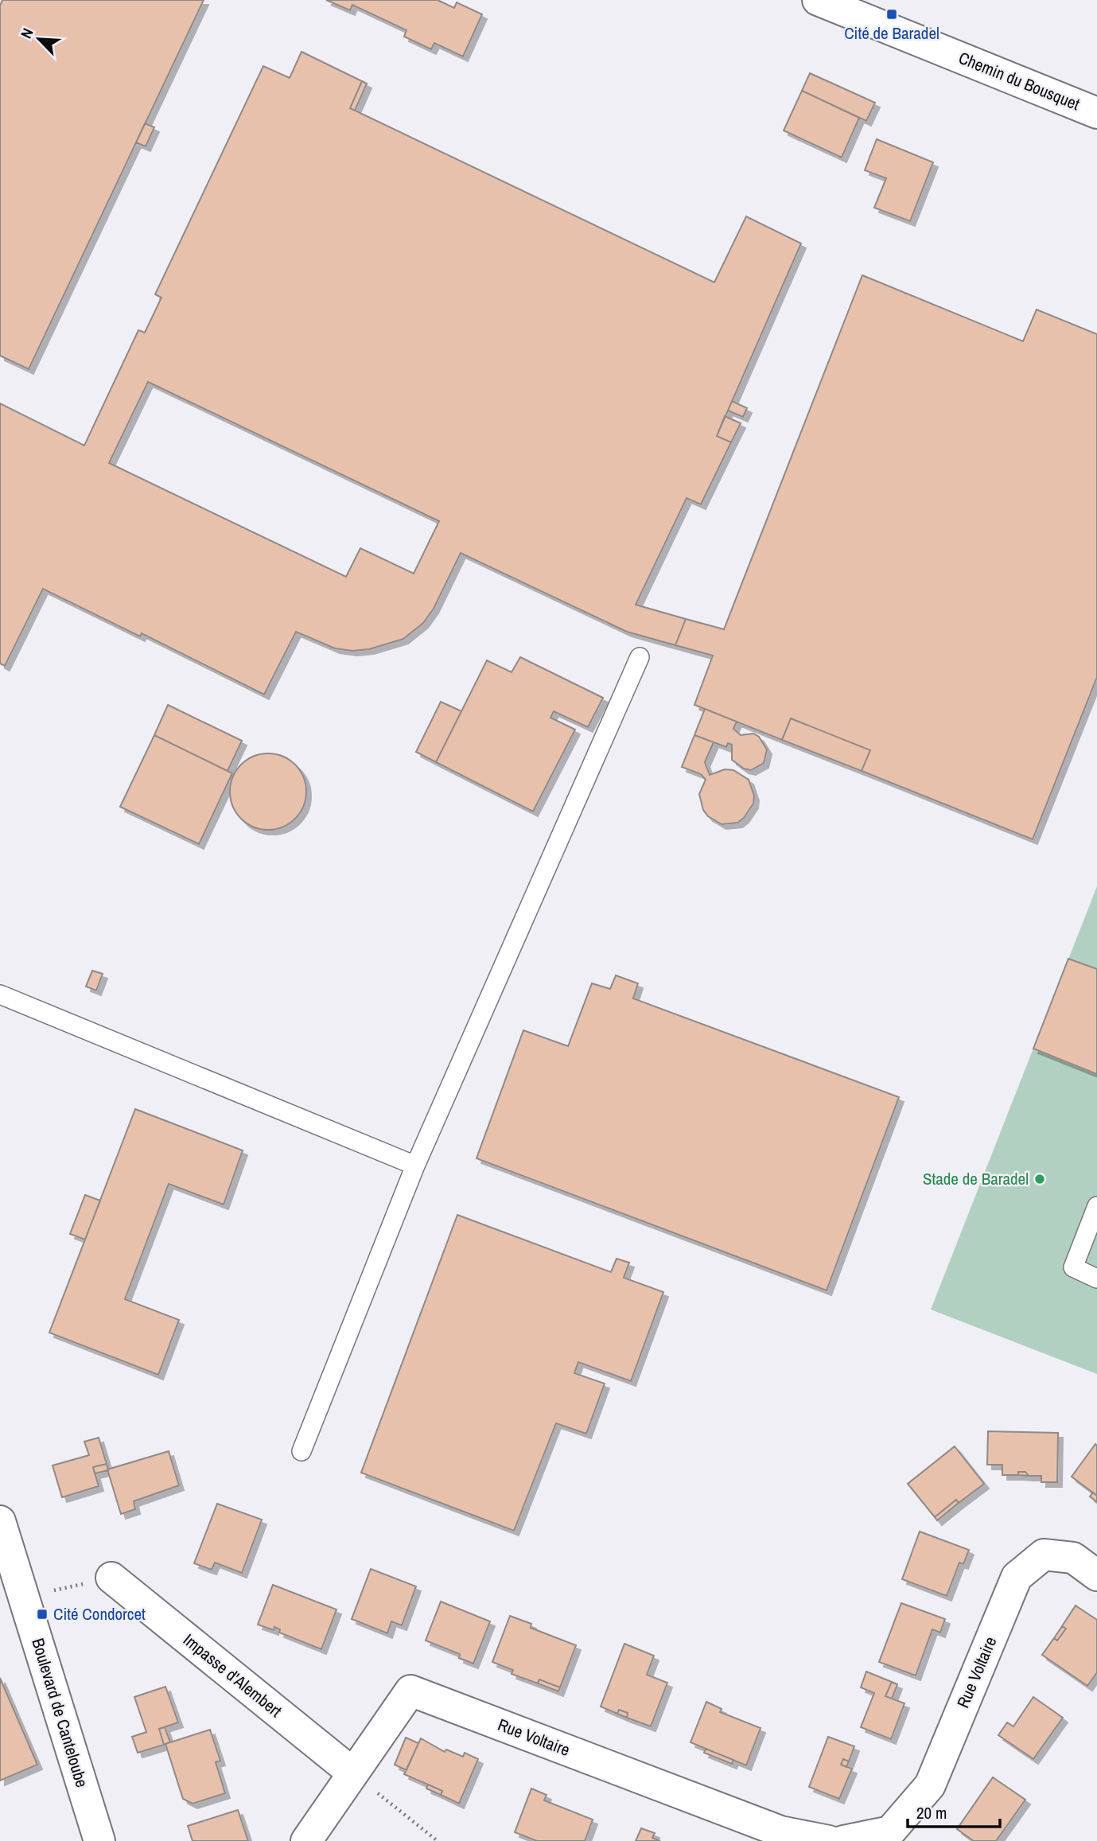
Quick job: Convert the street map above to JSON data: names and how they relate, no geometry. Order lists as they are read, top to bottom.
{
  "streets": {
    "street": [
      "Chemin du Bousquet",
      "Rue Voltaire",
      "Impasse d'Alembert",
      "Boulevard de Canteloube"
    ]
  },
  "crossings": [
    ["Rue Voltaire", "Impasse d'Alembert"]
  ],
  "places": {
    "transit": ["Cité de Baradel", "Cité Condorcet"],
    "other": ["Stade de Baradel"]
  },
  "scale_bar": "20 m",
  "north": "top left"
}
